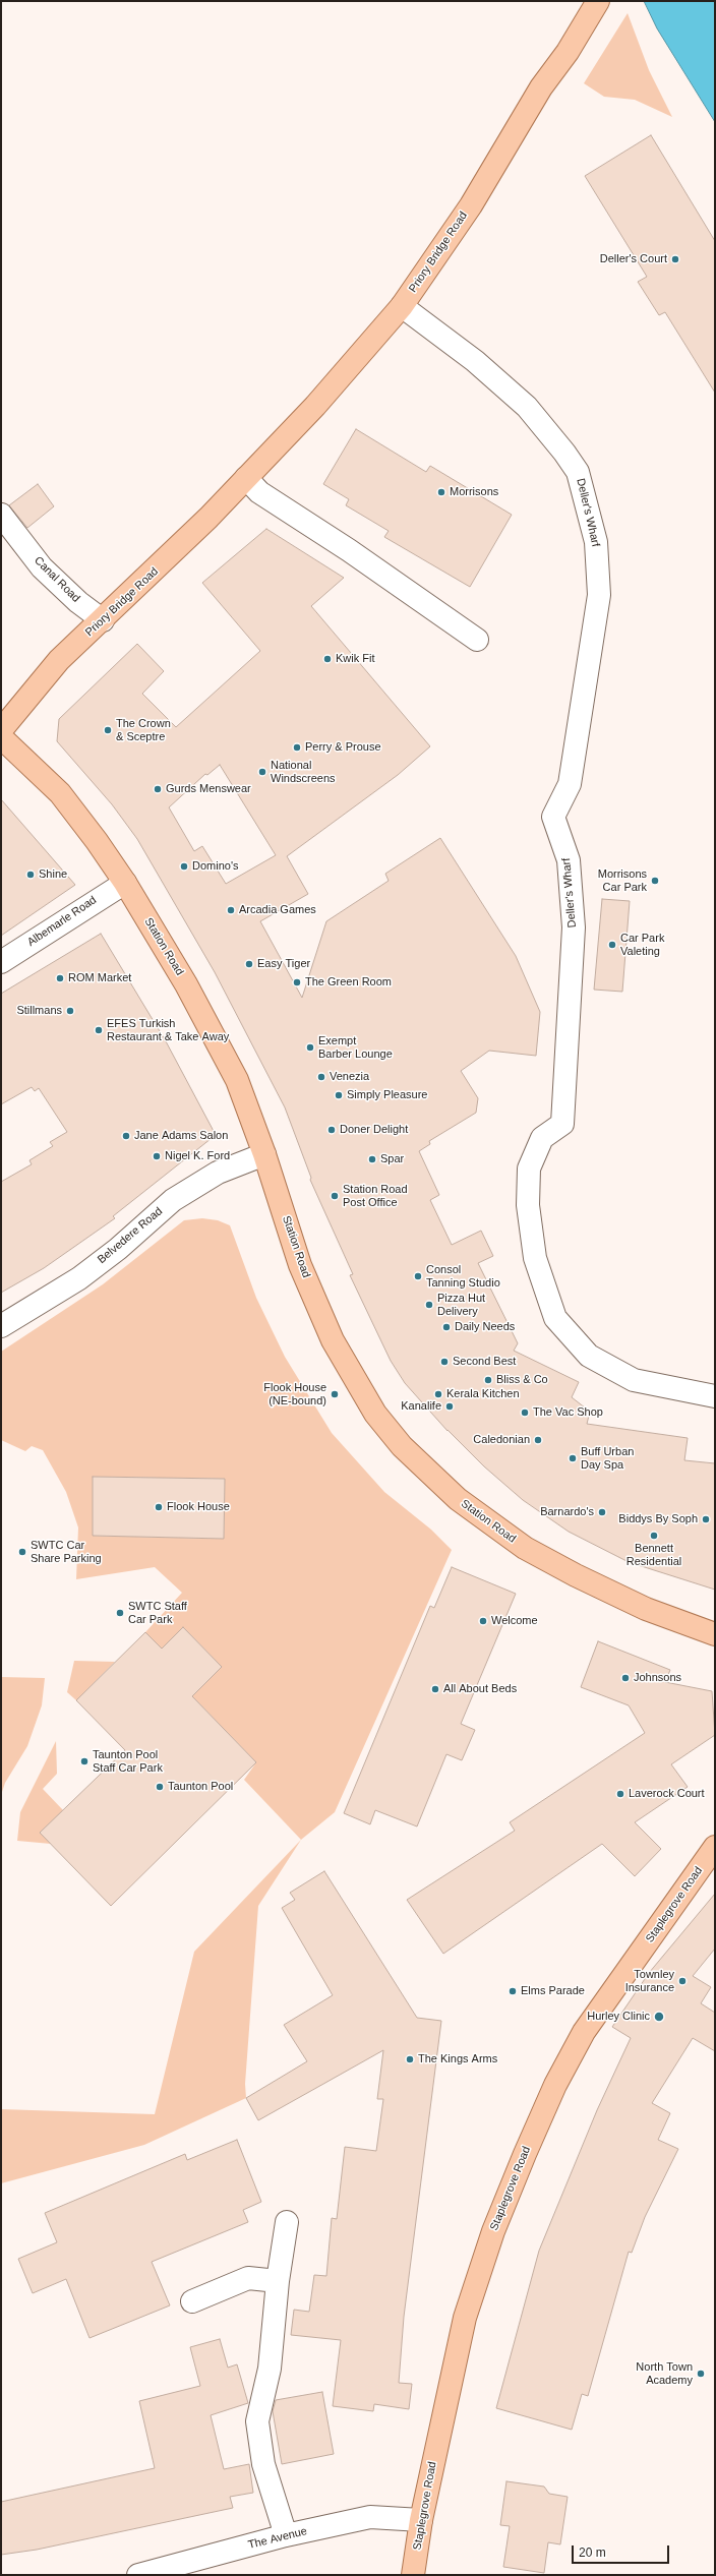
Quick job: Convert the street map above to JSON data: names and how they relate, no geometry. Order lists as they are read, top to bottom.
{
  "streets": {
    "main road": ["Priory Bridge Road", "Station Road", "Staplegrove Road"],
    "street": [
      "Deller's Wharf",
      "Canal Road",
      "Albemarle Road",
      "Belvedere Road",
      "The Avenue"
    ]
  },
  "crossings": [
    ["Priory Bridge Road", "Deller's Wharf"],
    ["Priory Bridge Road", "Canal Road"],
    ["Albemarle Road", "Station Road"],
    ["Station Road", "Belvedere Road"],
    ["Staplegrove Road", "The Avenue"]
  ],
  "places": [
    "Deller's Court",
    "Morrisons",
    "Kwik Fit",
    "The Crown & Sceptre",
    "Perry & Prouse",
    "National Windscreens",
    "Gurds Menswear",
    "Domino's",
    "Shine",
    "Morrisons Car Park",
    "Arcadia Games",
    "Car Park Valeting",
    "Easy Tiger",
    "ROM Market",
    "The Green Room",
    "Stillmans",
    "EFES Turkish Restaurant & Take Away",
    "Exempt Barber Lounge",
    "Venezia",
    "Simply Pleasure",
    "Doner Delight",
    "Jane Adams Salon",
    "Nigel K. Ford",
    "Spar",
    "Station Road Post Office",
    "Consol Tanning Studio",
    "Pizza Hut Delivery",
    "Daily Needs",
    "Second Best",
    "Bliss & Co",
    "Flook House (NE-bound)",
    "Kerala Kitchen",
    "Kanalife",
    "The Vac Shop",
    "Caledonian",
    "Buff Urban Day Spa",
    "Flook House",
    "Barnardo's",
    "Biddys By Soph",
    "Bennett Residential",
    "SWTC Car Share Parking",
    "SWTC Staff Car Park",
    "Welcome",
    "Johnsons",
    "All About Beds",
    "Taunton Pool Staff Car Park",
    "Taunton Pool",
    "Laverock Court",
    "Townley Insurance",
    "Elms Parade",
    "Hurley Clinic",
    "The Kings Arms",
    "North Town Academy"
  ],
  "scale_bar": "20 m"
}
